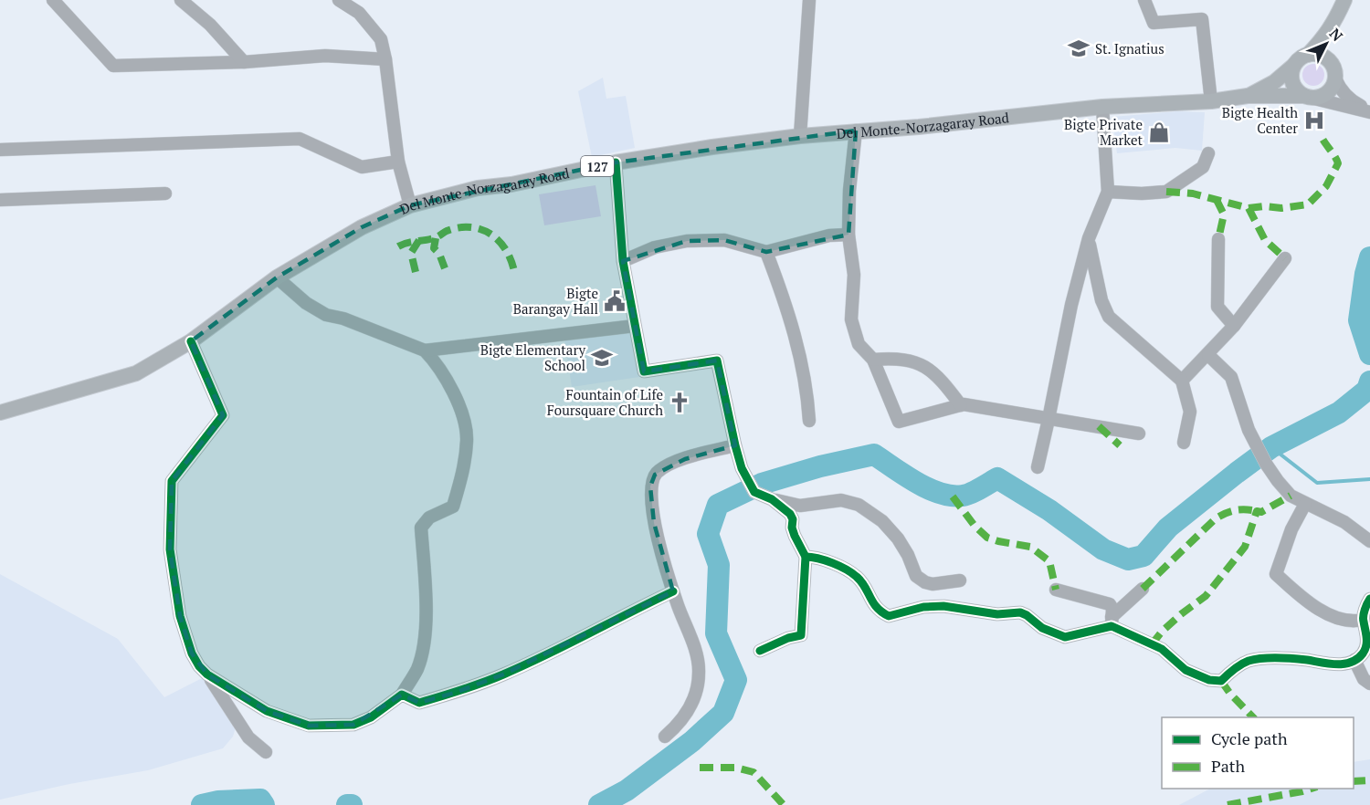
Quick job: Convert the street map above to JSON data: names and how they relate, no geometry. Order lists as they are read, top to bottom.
{
  "streets": {
    "main road": ["Del Monte-Norzagaray Road", "127"]
  },
  "crossings": [
    ["Del Monte-Norzagaray Road", "127"]
  ],
  "places": {
    "school or university": ["St. Ignatius", "Bigte Elementary School"],
    "hospital": ["Bigte Health Center"],
    "shop": ["Bigte Private Market"],
    "public building": ["Bigte Barangay Hall"],
    "church": ["Fountain of Life Foursquare Church"]
  },
  "legend": ["Cycle path", "Path"],
  "north": "top right"
}
